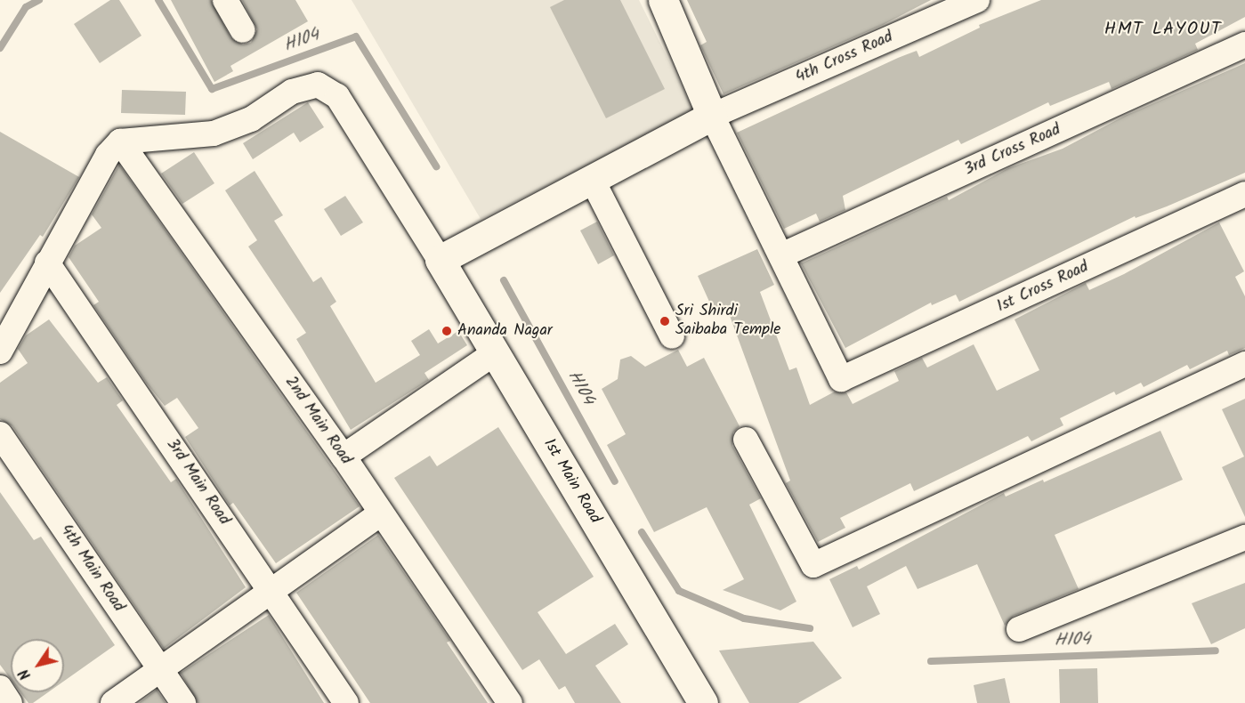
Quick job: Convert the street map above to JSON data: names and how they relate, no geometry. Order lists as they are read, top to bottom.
{
  "streets": {
    "street": [
      "4th Cross Road",
      "3rd Cross Road",
      "1st Cross Road",
      "2nd Main Road",
      "1st Main Road",
      "3rd Main Road",
      "4th Main Road"
    ]
  },
  "crossings": [
    ["3rd Cross Road", "1st Cross Road"]
  ],
  "districts": ["HMT LAYOUT"],
  "water": ["H104"],
  "places": ["Sri Shirdi Saibaba Temple", "Ananda Nagar"],
  "north": "bottom left"
}
